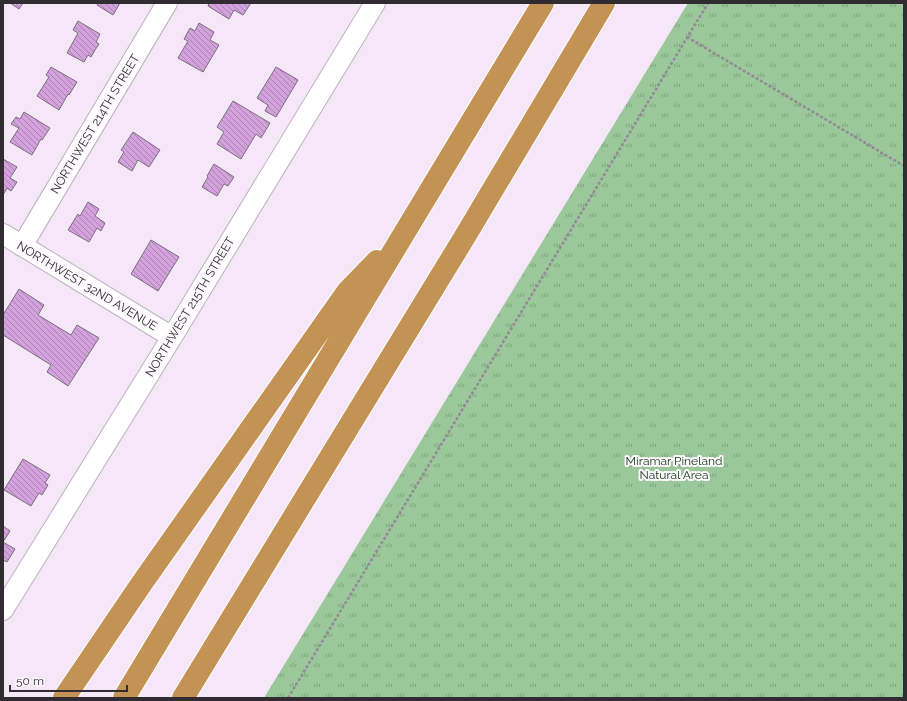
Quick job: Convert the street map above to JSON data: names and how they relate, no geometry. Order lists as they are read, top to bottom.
{
  "streets": {
    "street": ["NORTHWEST 214TH STREET", "NORTHWEST 32ND AVENUE", "NORTHWEST 215TH STREET"]
  },
  "crossings": [
    ["NORTHWEST 214TH STREET", "NORTHWEST 32ND AVENUE"],
    ["NORTHWEST 32ND AVENUE", "NORTHWEST 215TH STREET"]
  ],
  "parks": ["Miramar Pineland Natural Area"],
  "scale_bar": "50 m"
}
